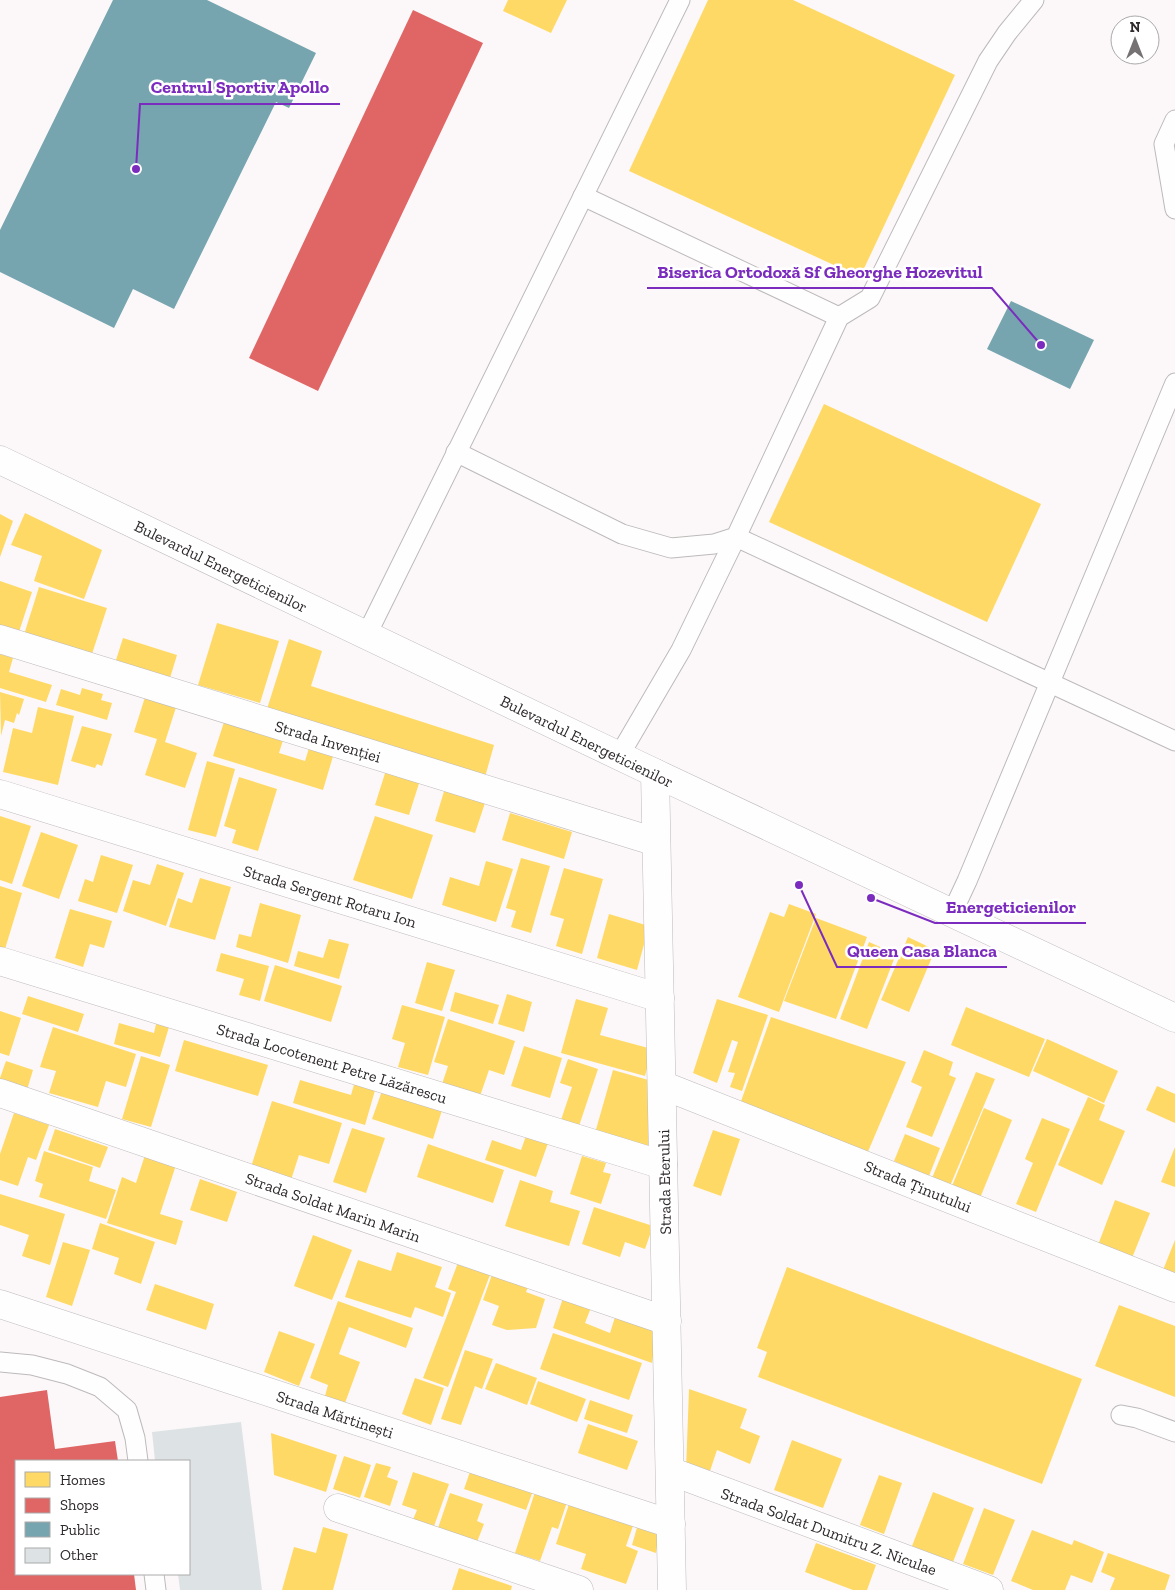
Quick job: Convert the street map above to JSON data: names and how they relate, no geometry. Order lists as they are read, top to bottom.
{
  "streets": {
    "street": [
      "Bulevardul Energeticienilor",
      "Strada Invenției",
      "Strada Sergent Rotaru Ion",
      "Strada Locotenent Petre Lăzărescu",
      "Strada Eterului",
      "Strada Ținutului",
      "Strada Soldat Marin Marin",
      "Strada Mărtinești",
      "Strada Soldat Dumitru Z. Niculae"
    ]
  },
  "crossings": [
    ["Bulevardul Energeticienilor", "Strada Eterului"],
    ["Strada Invenției", "Strada Eterului"],
    ["Strada Sergent Rotaru Ion", "Strada Eterului"],
    ["Strada Locotenent Petre Lăzărescu", "Strada Eterului"],
    ["Strada Eterului", "Strada Ținutului"],
    ["Strada Eterului", "Strada Soldat Marin Marin"],
    ["Strada Eterului", "Strada Mărtinești"],
    ["Strada Eterului", "Strada Soldat Dumitru Z. Niculae"]
  ],
  "places": [
    "Centrul Sportiv Apollo",
    "Biserica Ortodoxă Sf Gheorghe Hozevitul",
    "Queen Casa Blanca",
    "Energeticienilor"
  ],
  "legend": [
    "Homes",
    "Shops",
    "Public",
    "Other"
  ],
  "north": "top"
}
